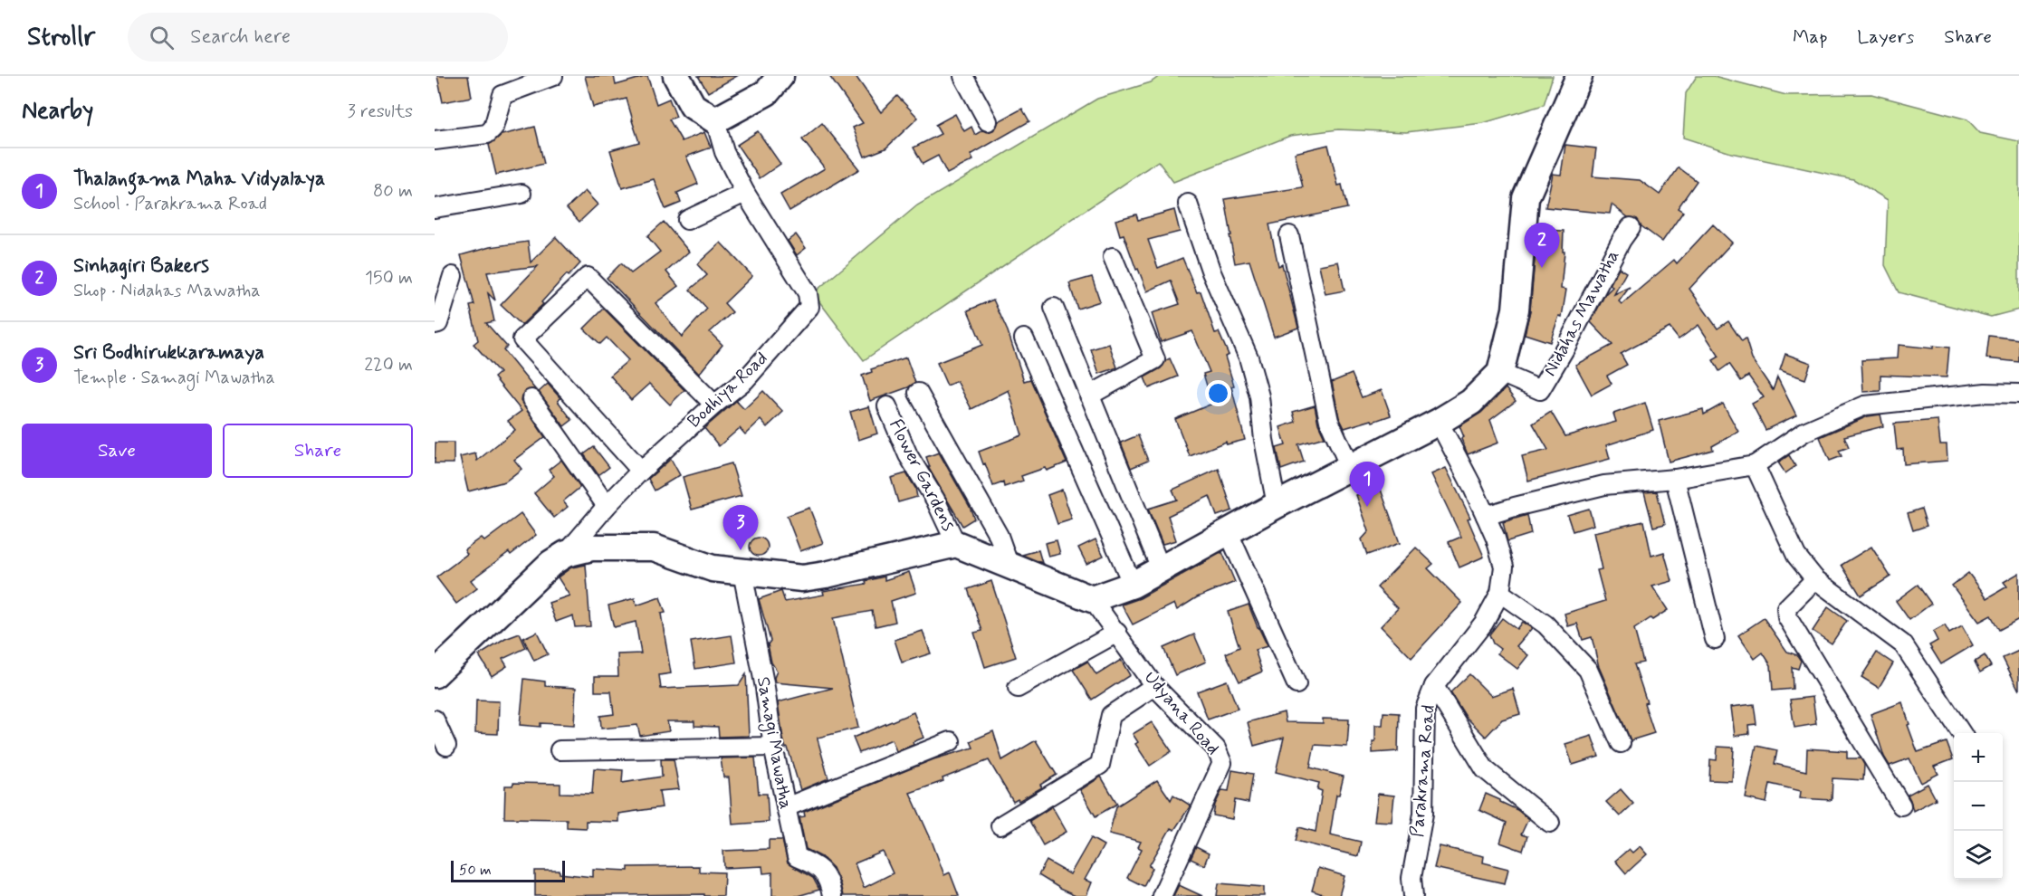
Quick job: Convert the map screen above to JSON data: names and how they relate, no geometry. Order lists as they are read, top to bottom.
{
  "streets": {
    "street": [
      "Nidahas Mawatha",
      "Bodhiya Road",
      "Flower Gardens",
      "Udyana Road",
      "Samagi Mawatha",
      "Parakrama Road"
    ]
  },
  "scale_bar": "50 m",
  "page": {
    "header": "Strollr",
    "search": "Search here",
    "nav": ["Map", "Layers", "Share"],
    "heading": ["Nearby", "3 results"],
    "list": [
      {
        "mark": "1",
        "name": "Thalangama Maha Vidyalaya",
        "note": "School · Parakrama Road",
        "value": "80 m"
      },
      {
        "mark": "2",
        "name": "Sinhagiri Bakers",
        "note": "Shop · Nidahas Mawatha",
        "value": "150 m"
      },
      {
        "mark": "3",
        "name": "Sri Bodhirukkaramaya",
        "note": "Temple · Samagi Mawatha",
        "value": "220 m"
      }
    ],
    "pins": ["2", "1", "3"],
    "buttons": ["Save", "Share"],
    "map_buttons": ["+", "−"],
    "scale": "50 m"
  }
}
